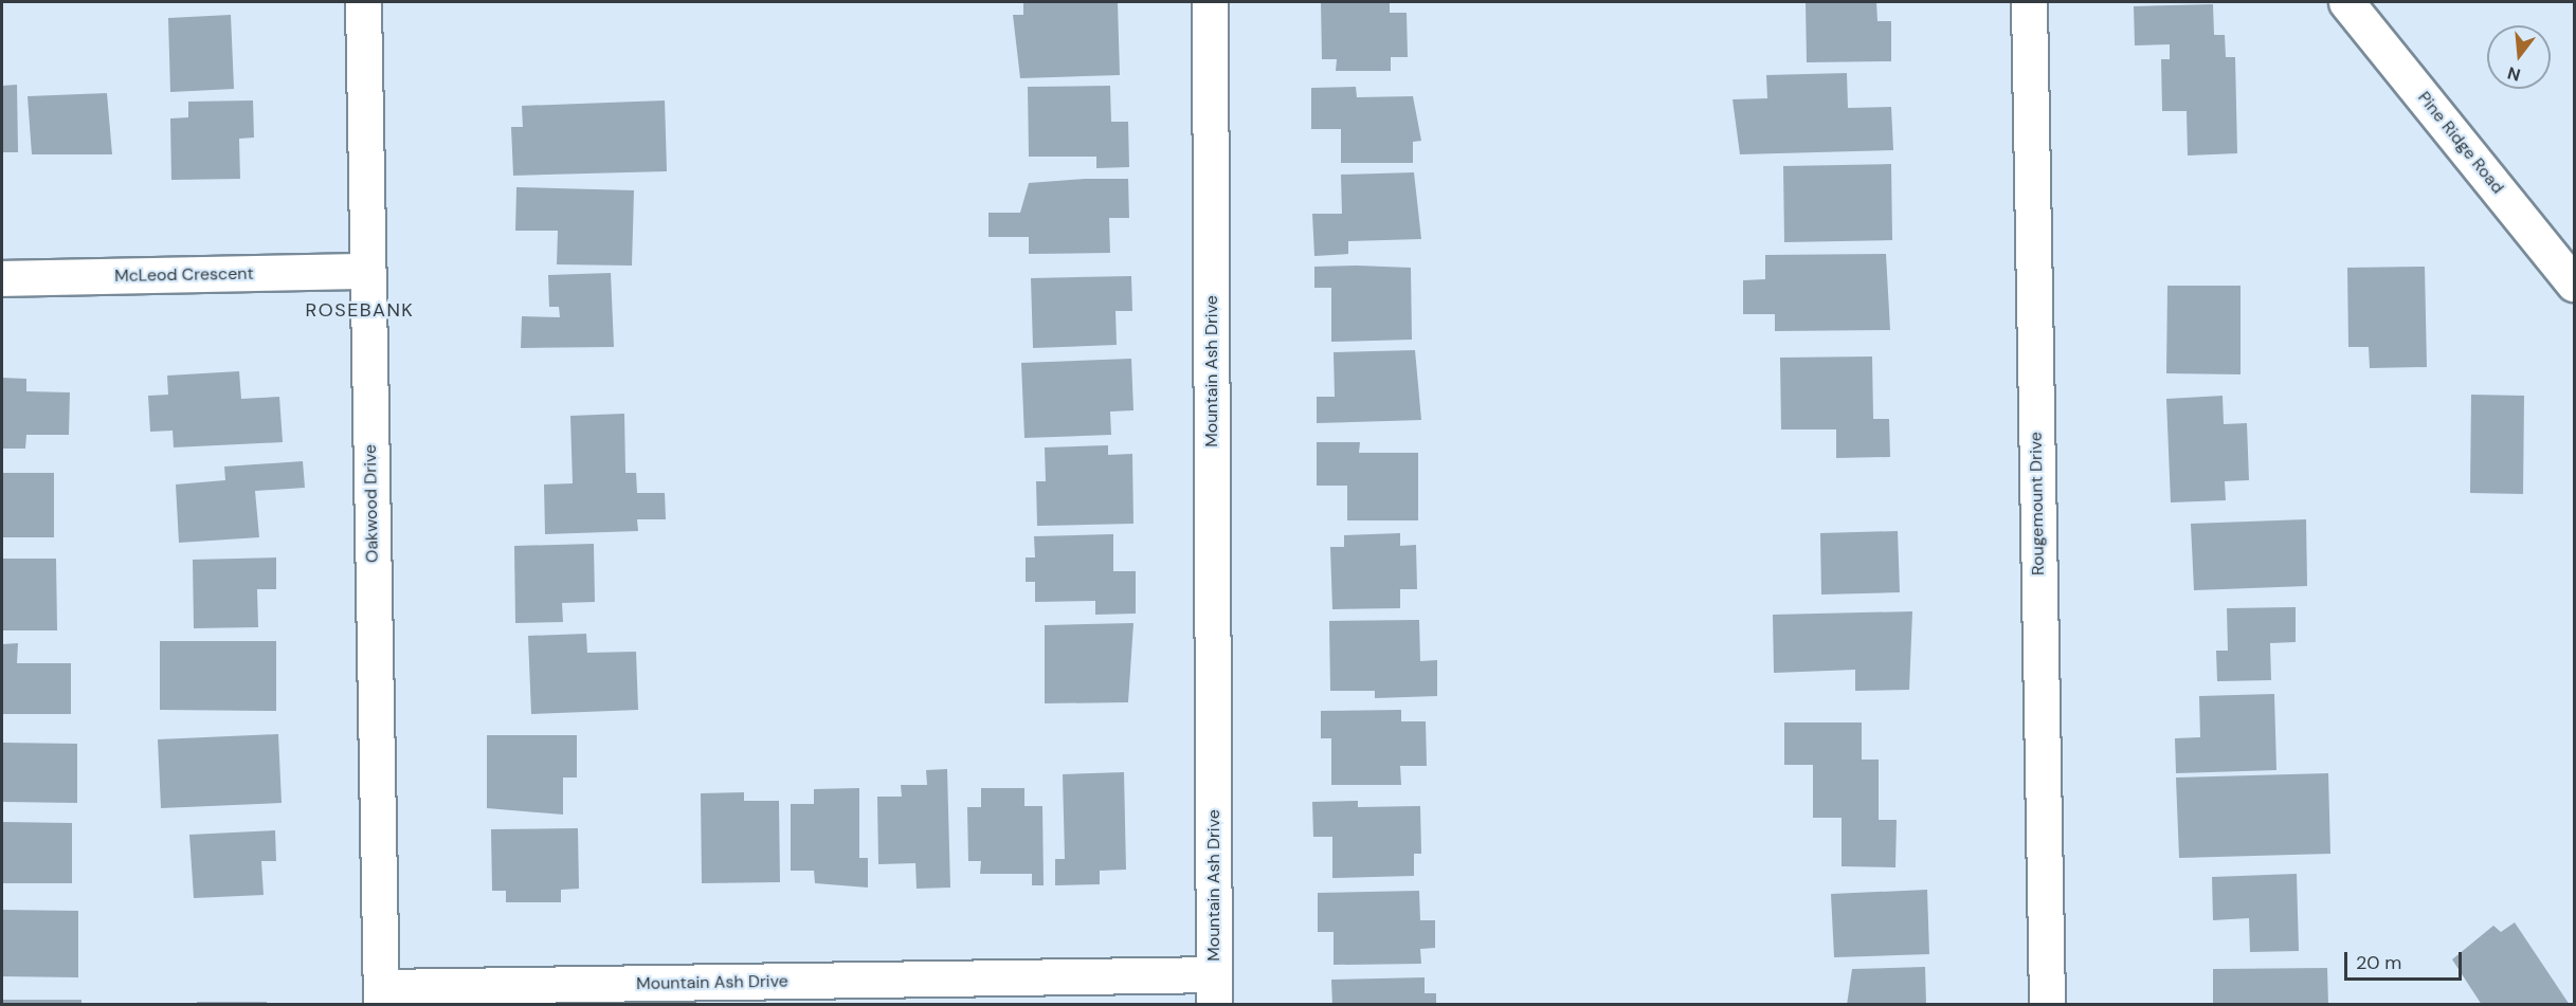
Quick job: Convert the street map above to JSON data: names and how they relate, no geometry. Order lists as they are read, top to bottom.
{
  "streets": {
    "street": [
      "Pine Ridge Road",
      "McLeod Crescent",
      "Mountain Ash Drive",
      "Oakwood Drive",
      "Rougemount Drive"
    ]
  },
  "crossings": [
    ["McLeod Crescent", "Oakwood Drive"],
    ["Mountain Ash Drive", "Oakwood Drive"]
  ],
  "districts": ["ROSEBANK"],
  "scale_bar": "20 m",
  "north": "bottom"
}
